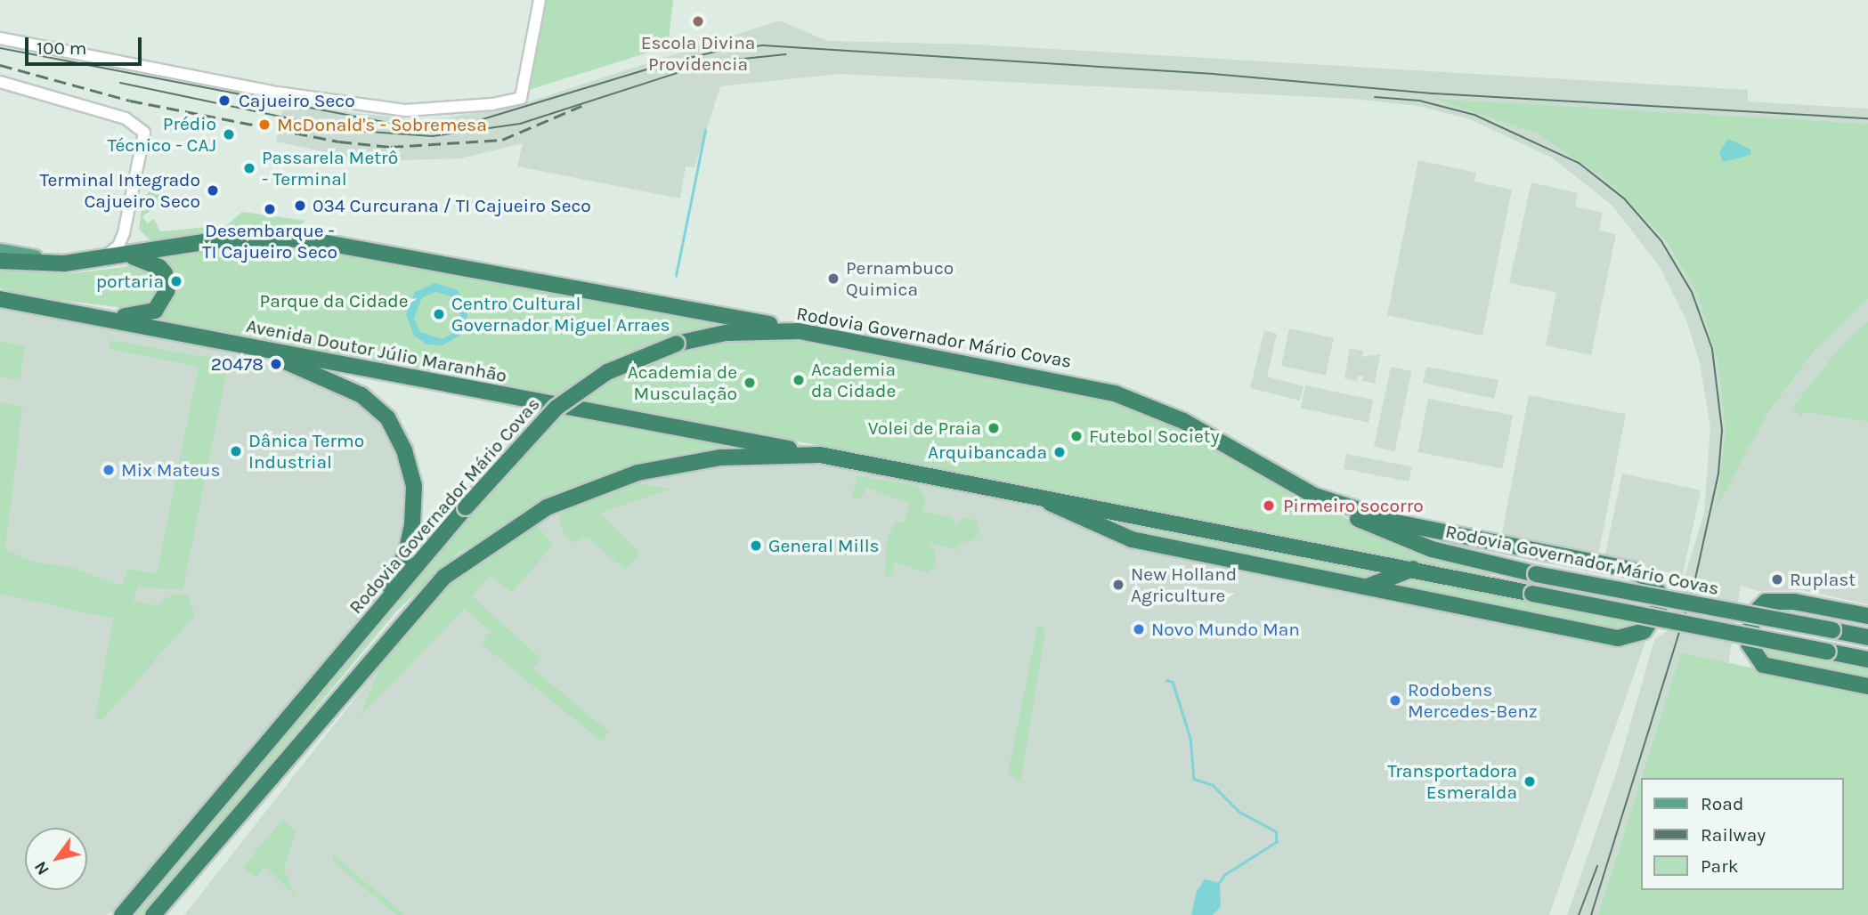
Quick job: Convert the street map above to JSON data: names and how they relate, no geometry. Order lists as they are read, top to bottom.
{
  "streets": {
    "highway": ["Rodovia Governador Mário Covas", "Avenida Doutor Júlio Maranhão"]
  },
  "parks": ["Parque da Cidade"],
  "places": [
    "Escola Divina Providencia",
    "Cajueiro Seco",
    "McDonald's - Sobremesa",
    "Prédio Técnico - CAJ",
    "Passarela Metrô - Terminal",
    "Terminal Integrado Cajueiro Seco",
    "034 Curcurana / TI Cajueiro Seco",
    "Desembarque - TI Cajueiro Seco",
    "Pernambuco Quimica",
    "portaria",
    "Centro Cultural Governador Miguel Arraes",
    "20478",
    "Academia da Cidade",
    "Academia de Musculação",
    "Volei de Praia",
    "Futebol Society",
    "Dânica Termo Industrial",
    "Arquibancada",
    "Mix Mateus",
    "Pirmeiro socorro",
    "General Mills",
    "Ruplast",
    "New Holland Agriculture",
    "Novo Mundo Man",
    "Rodobens Mercedes-Benz",
    "Transportadora Esmeralda"
  ],
  "legend": ["Road", "Railway", "Park"],
  "scale_bar": "100 m",
  "north": "bottom left"
}
